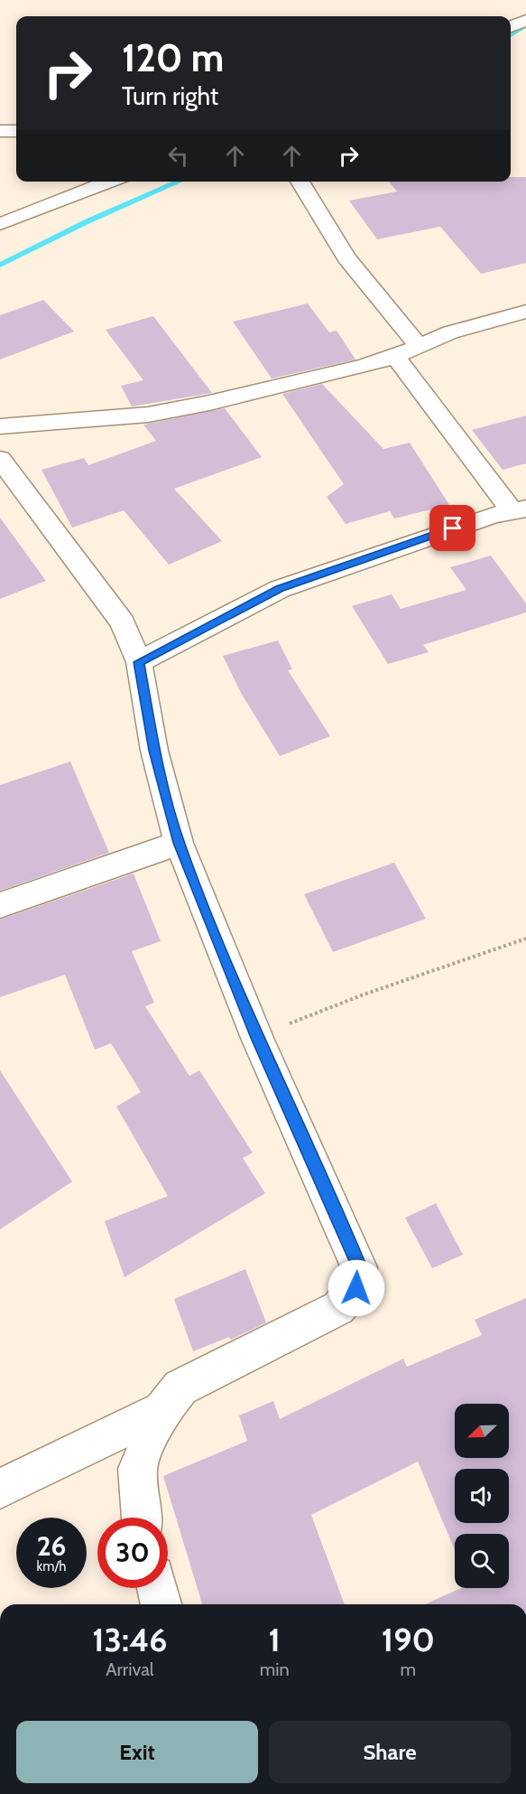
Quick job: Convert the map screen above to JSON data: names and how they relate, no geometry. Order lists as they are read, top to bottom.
{
  "north": "bottom left",
  "page": {
    "turn": ["120 m", "Turn right"],
    "speed": "26 km/h",
    "limit": "30",
    "eta": [
      "13:46",
      "Arrival",
      "1",
      "min",
      "190",
      "m"
    ],
    "buttons": ["Exit", "Share"]
  }
}
